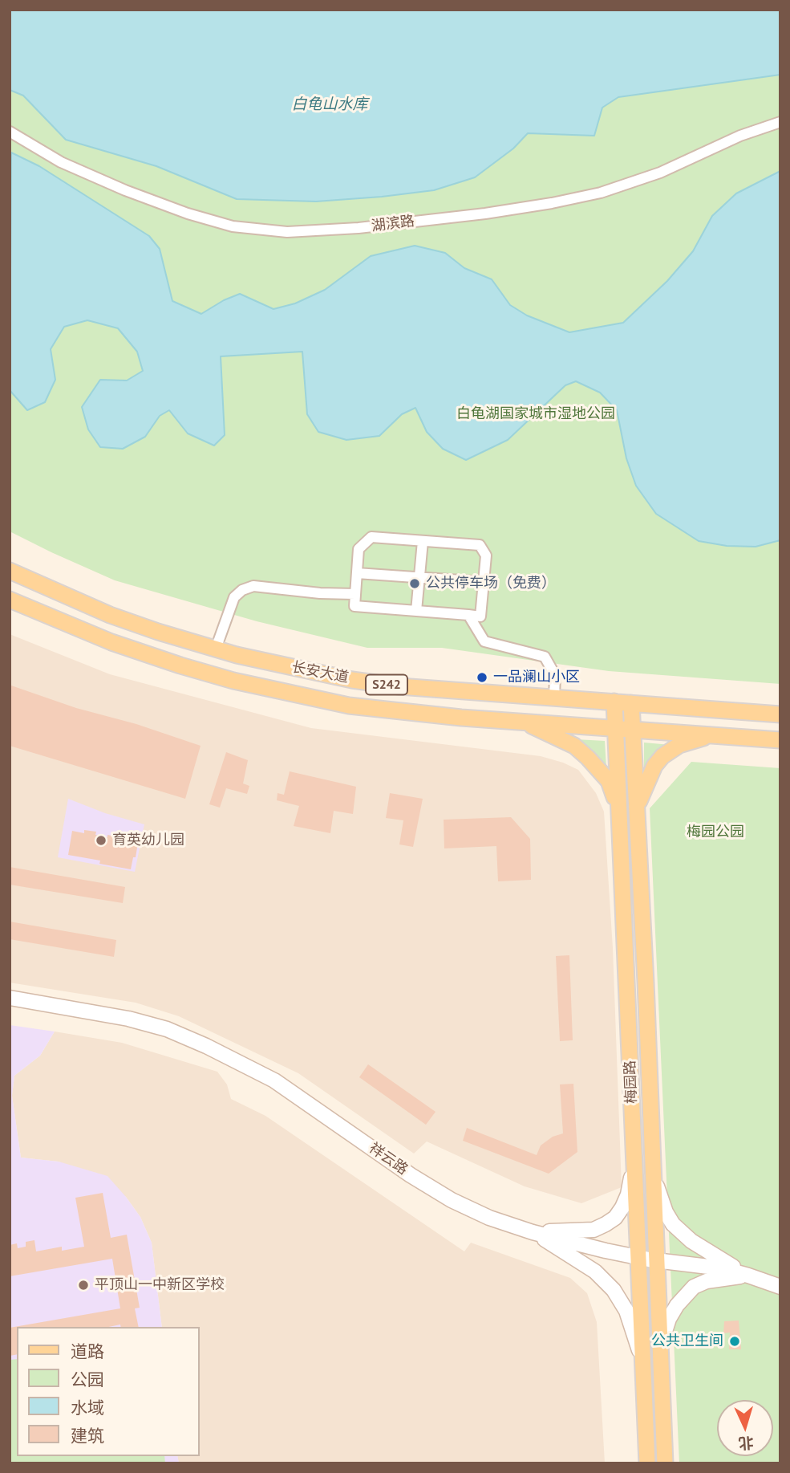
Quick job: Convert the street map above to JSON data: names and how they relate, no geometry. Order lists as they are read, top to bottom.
{
  "streets": {
    "main road": [
      "长安大道",
      "S242",
      "梅园路",
      "祥云路"
    ],
    "street": ["湖滨路"]
  },
  "crossings": [
    ["长安大道", "梅园路"],
    ["梅园路", "祥云路"]
  ],
  "water": ["白龟山水库"],
  "parks": ["白龟湖国家城市湿地公园", "梅园公园"],
  "places": [
    "公共停车场（免费）",
    "一品澜山小区",
    "育英幼儿园",
    "平顶山一中新区学校",
    "公共卫生间"
  ],
  "legend": [
    "道路",
    "公园",
    "水域",
    "建筑"
  ],
  "north": "bottom"
}
